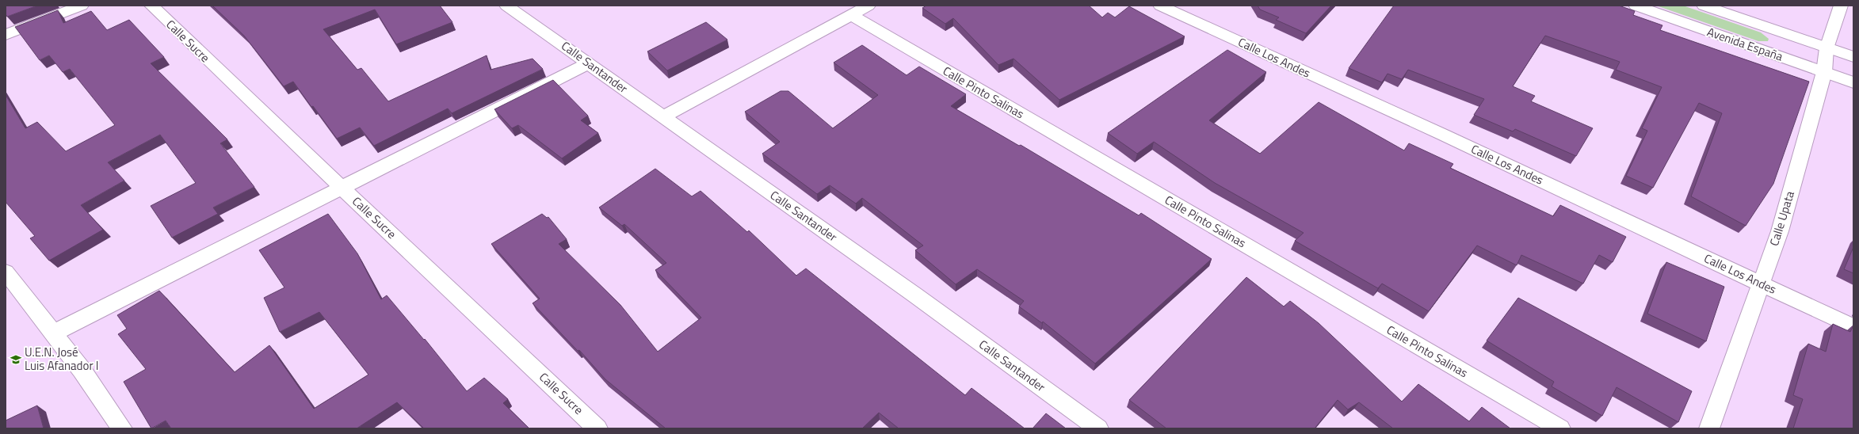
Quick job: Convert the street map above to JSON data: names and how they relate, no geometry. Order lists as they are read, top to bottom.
{
  "streets": {
    "street": [
      "Calle Sucre",
      "Avenida España",
      "Calle Los Andes",
      "Calle Santander",
      "Calle Pinto Salinas",
      "Calle Upata"
    ]
  },
  "crossings": [
    ["Avenida España", "Calle Upata"],
    ["Calle Los Andes", "Calle Upata"]
  ],
  "places": {
    "school or university": ["U.E.N. José Luis Afanador I"]
  }
}
